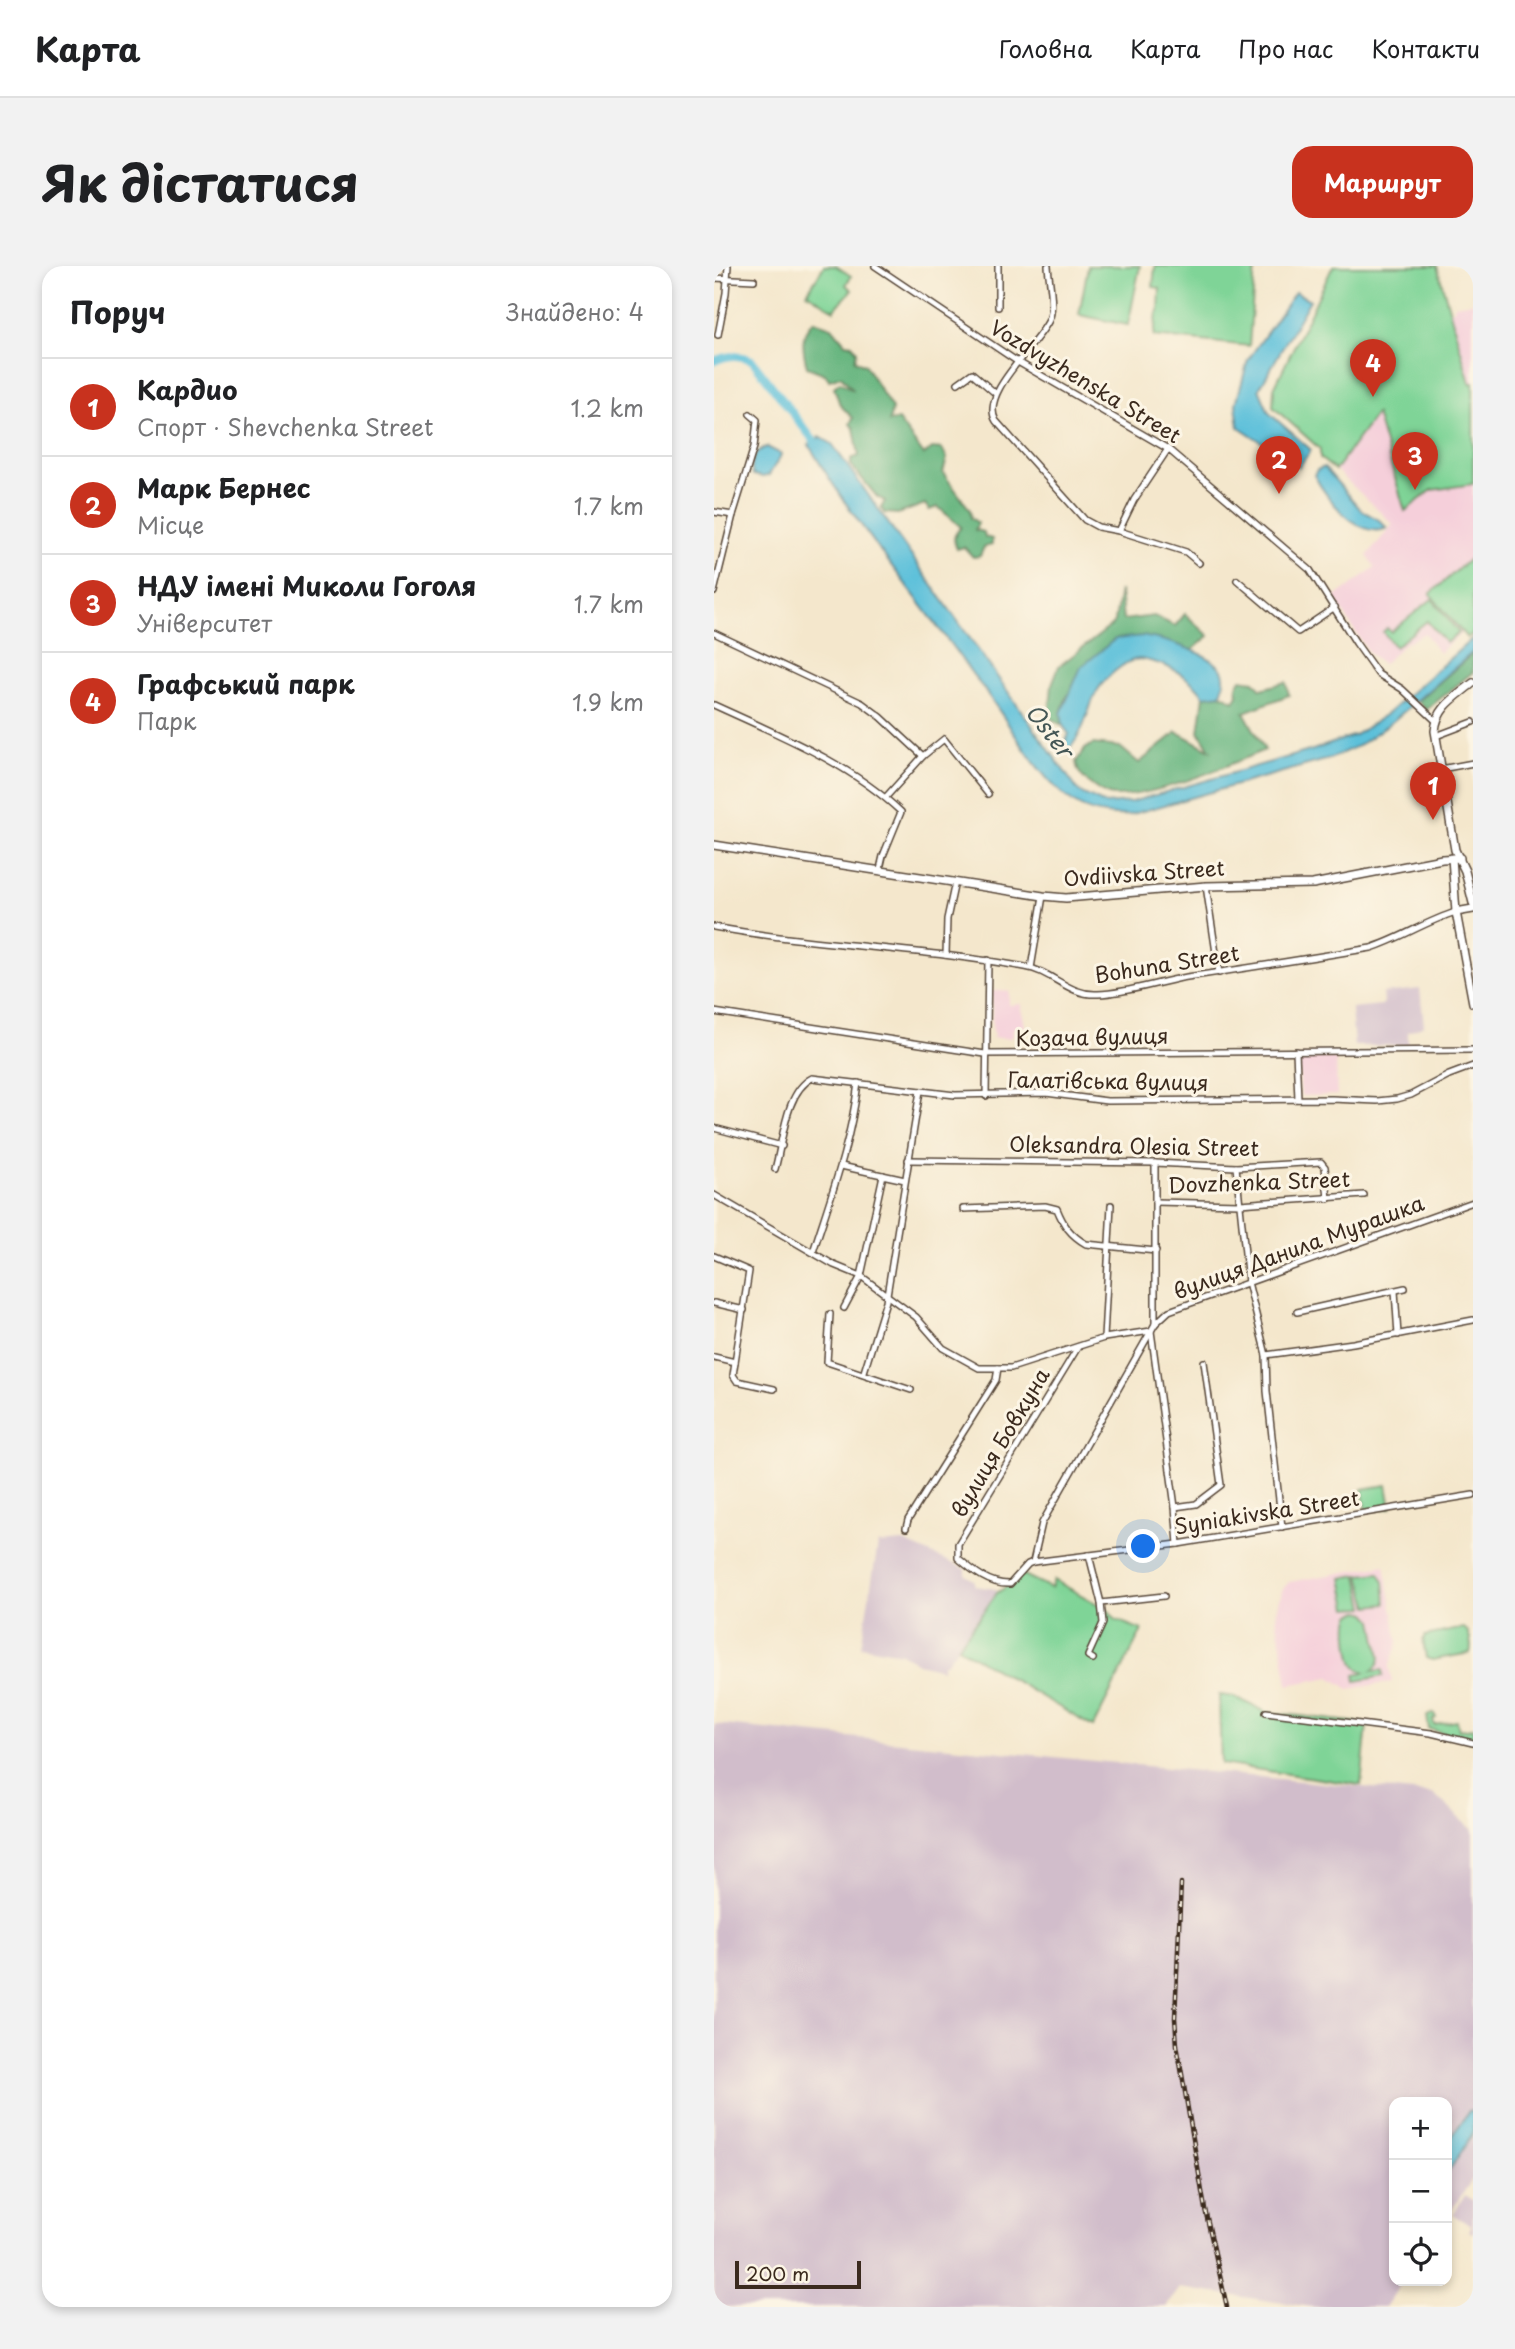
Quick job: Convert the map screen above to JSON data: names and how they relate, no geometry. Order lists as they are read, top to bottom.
{
  "streets": {
    "main road": ["Ovdiivska Street"],
    "street": [
      "Vozdvyzhenska Street",
      "Bohuna Street",
      "Козача вулиця",
      "Галатівська вулиця",
      "Oleksandra Olesia Street",
      "Dovzhenka Street",
      "вулиця Данила Мурашка",
      "вулиця Бовкуна",
      "Syniakivska Street"
    ]
  },
  "crossings": [
    ["Oleksandra Olesia Street", "Dovzhenka Street"],
    ["вулиця Данила Мурашка", "вулиця Бовкуна"],
    ["вулиця Данила Мурашка", "Syniakivska Street"],
    ["вулиця Бовкуна", "Syniakivska Street"]
  ],
  "water": ["Oster"],
  "scale_bar": "200 m",
  "page": {
    "header": "Карта",
    "nav": [
      "Головна",
      "Карта",
      "Про нас",
      "Контакти"
    ],
    "title": "Як дістатися",
    "buttons": "Маршрут",
    "heading": ["Поруч", "Знайдено: 4"],
    "pins": [
      "4",
      "3",
      "2",
      "1"
    ],
    "list": [
      {
        "mark": "1",
        "name": "Кардио",
        "note": "Спорт · Shevchenka Street",
        "value": "1.2 km"
      },
      {
        "mark": "2",
        "name": "Марк Бернес",
        "note": "Місце",
        "value": "1.7 km"
      },
      {
        "mark": "3",
        "name": "НДУ імені Миколи Гоголя",
        "note": "Університет",
        "value": "1.7 km"
      },
      {
        "mark": "4",
        "name": "Графський парк",
        "note": "Парк",
        "value": "1.9 km"
      }
    ],
    "map_buttons": ["+", "−"],
    "scale": "200 m"
  }
}
